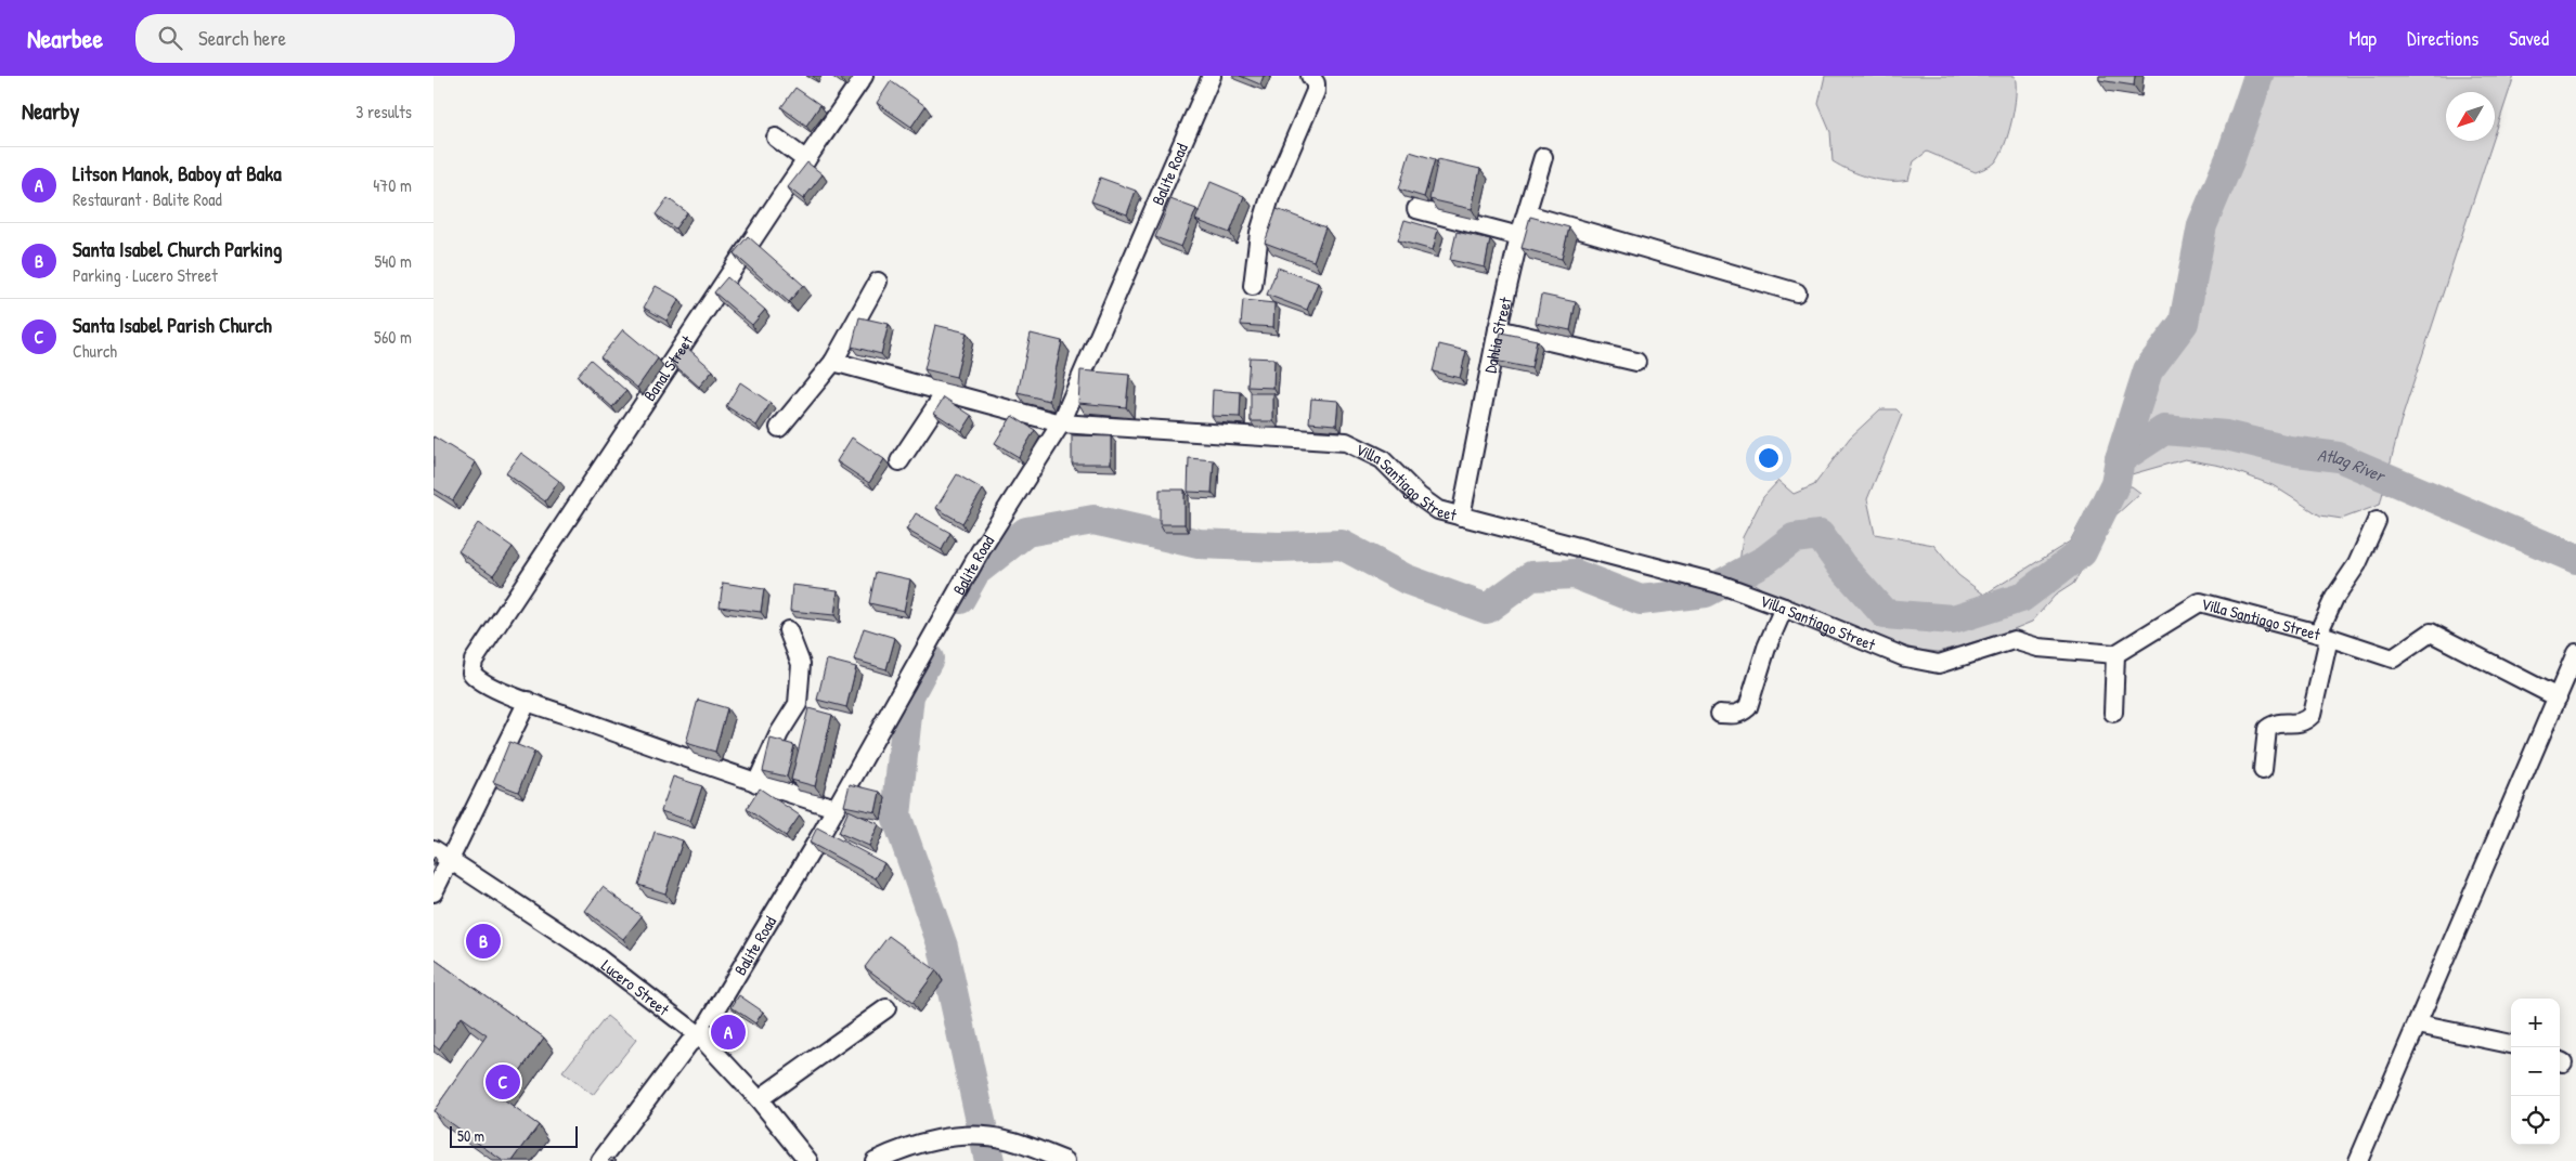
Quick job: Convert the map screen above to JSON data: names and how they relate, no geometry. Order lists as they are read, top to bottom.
{
  "streets": {
    "street": [
      "Balite Road",
      "Dahlia Street",
      "Banal Street",
      "Villa Santiago Street",
      "Lucero Street"
    ]
  },
  "crossings": [
    ["Balite Road", "Villa Santiago Street"],
    ["Balite Road", "Lucero Street"],
    ["Dahlia Street", "Villa Santiago Street"]
  ],
  "water": ["Atlag River"],
  "scale_bar": "50 m",
  "north": "bottom left",
  "page": {
    "header": "Nearbee",
    "search": "Search here",
    "nav": ["Map", "Directions", "Saved"],
    "heading": ["Nearby", "3 results"],
    "list": [
      {
        "mark": "A",
        "name": "Litson Manok, Baboy at Baka",
        "note": "Restaurant · Balite Road",
        "value": "470 m"
      },
      {
        "mark": "B",
        "name": "Santa Isabel Church Parking",
        "note": "Parking · Lucero Street",
        "value": "540 m"
      },
      {
        "mark": "C",
        "name": "Santa Isabel Parish Church",
        "note": "Church",
        "value": "560 m"
      }
    ],
    "pins": ["B", "A", "C"],
    "map_buttons": ["+", "−"],
    "scale": "50 m"
  }
}
